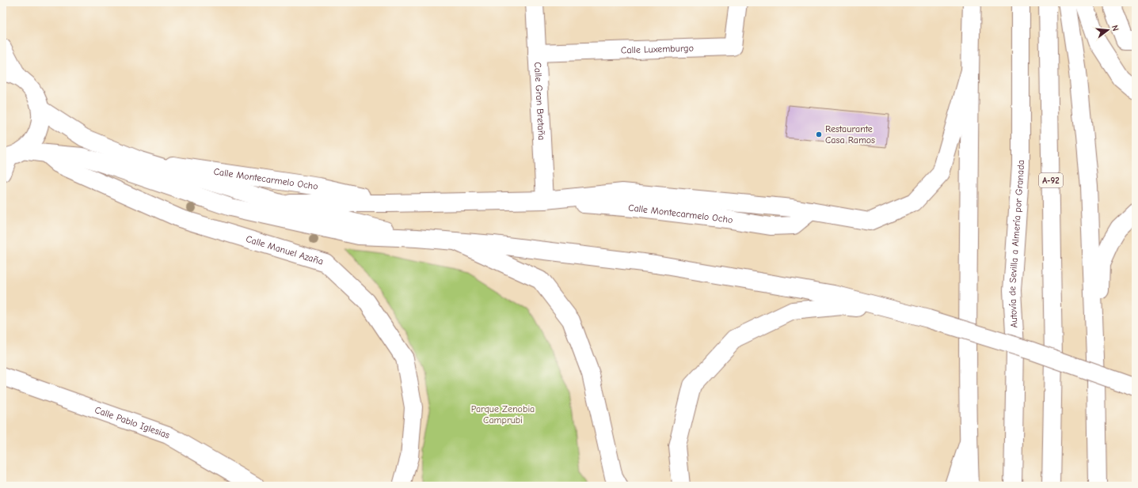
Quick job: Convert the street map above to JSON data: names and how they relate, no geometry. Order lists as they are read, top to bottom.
{
  "streets": {
    "main road": [
      "Calle Luxemburgo",
      "Calle Gran Bretaña",
      "Calle Montecarmelo Ocho",
      "A-92",
      "Autovía de Sevilla a Almería por Granada",
      "Calle Manuel Azaña",
      "Calle Pablo Iglesias"
    ]
  },
  "crossings": [
    ["Calle Luxemburgo", "Calle Gran Bretaña"],
    ["Calle Gran Bretaña", "Calle Montecarmelo Ocho"]
  ],
  "parks": ["Parque Zenobia Camprubi"],
  "places": ["Restaurante Casa Ramos"],
  "north": "right"
}
